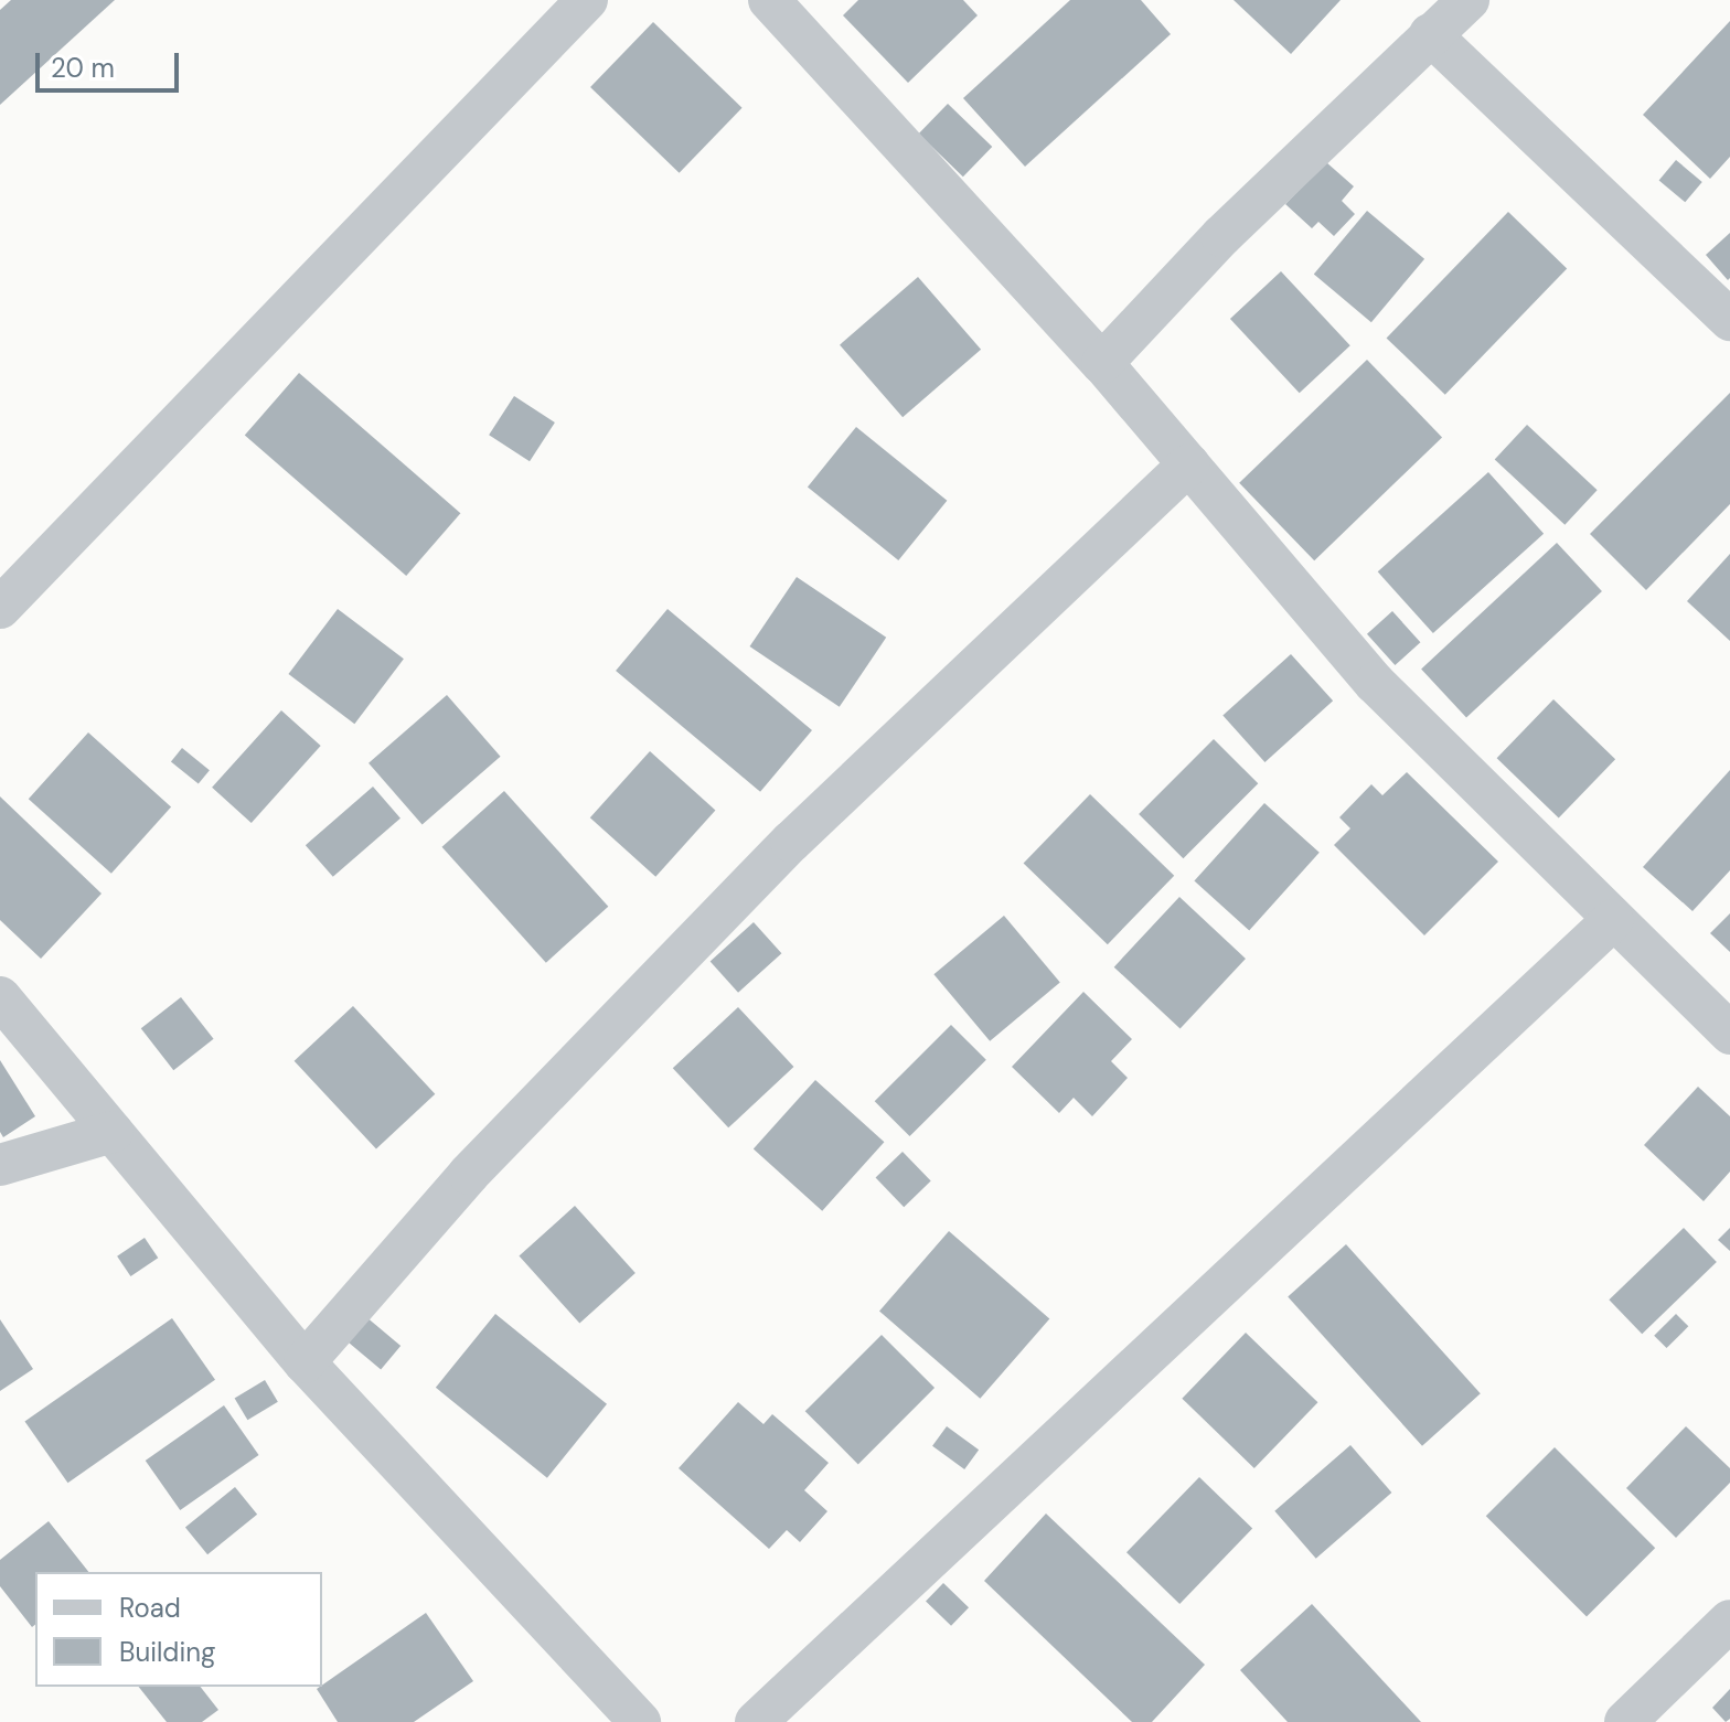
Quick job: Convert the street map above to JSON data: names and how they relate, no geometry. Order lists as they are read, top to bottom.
{
  "legend": ["Road", "Building"],
  "scale_bar": "20 m"
}
